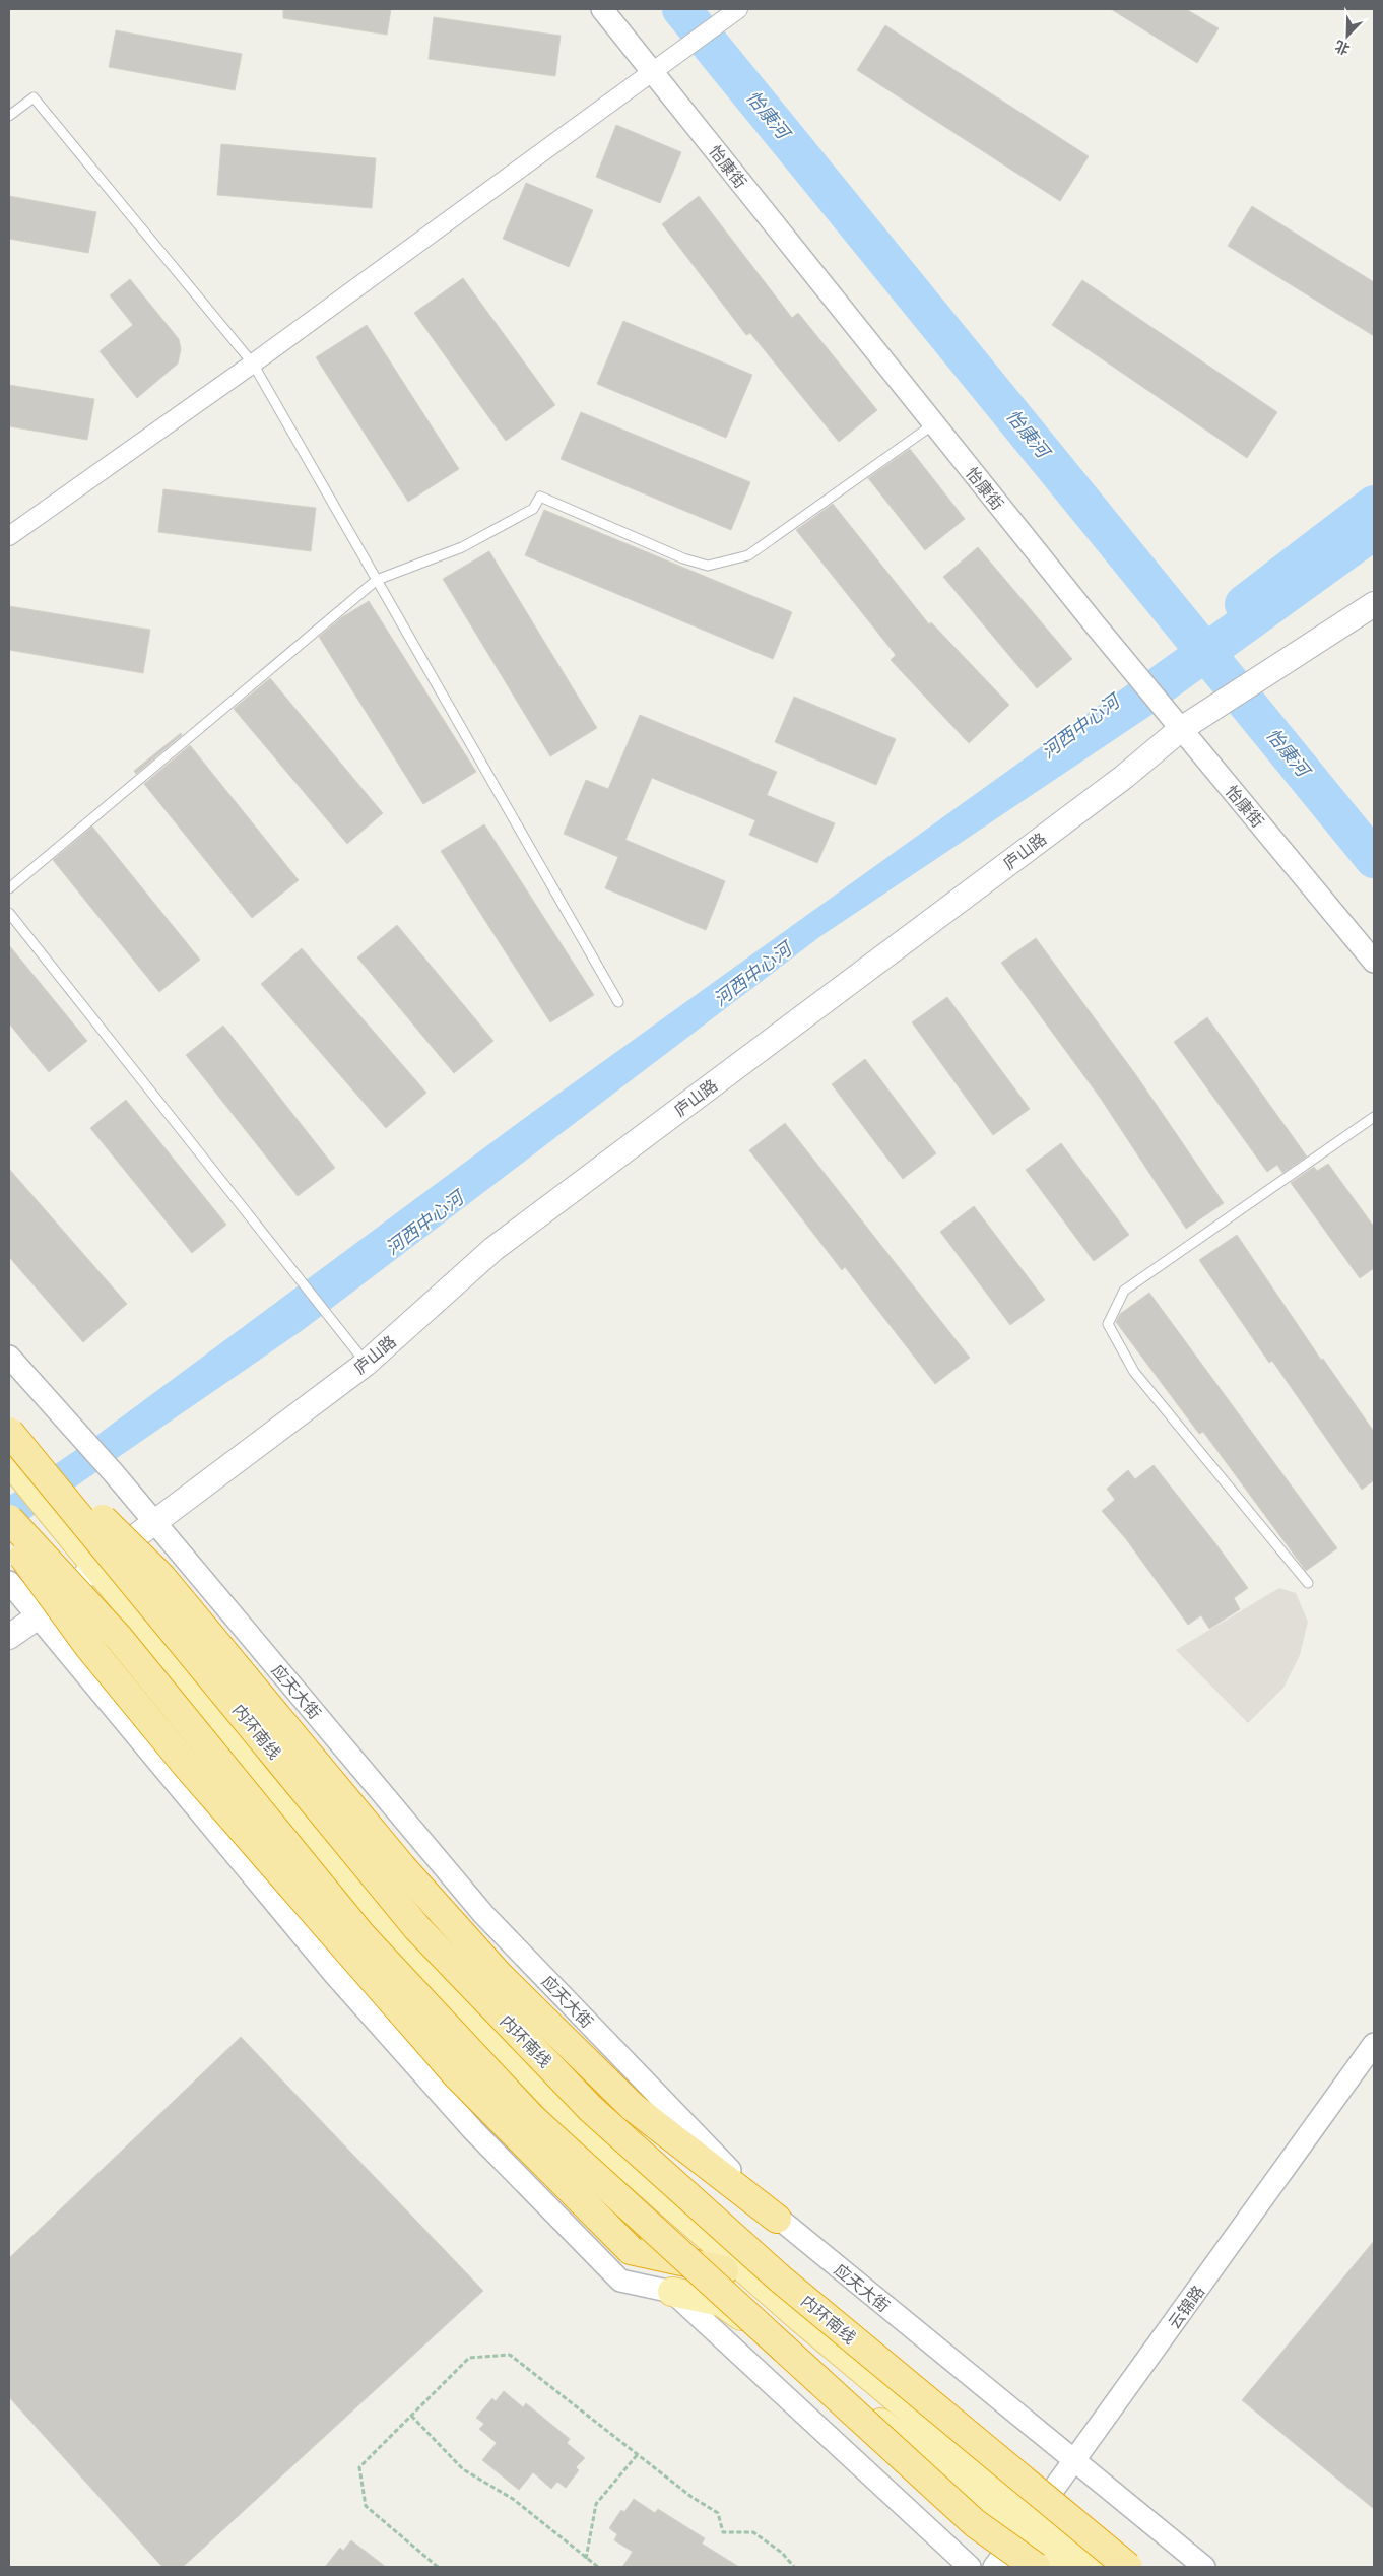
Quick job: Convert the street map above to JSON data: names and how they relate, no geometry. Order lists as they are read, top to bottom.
{
  "streets": {
    "highway": ["内环南线"],
    "main road": ["庐山路"],
    "street": ["怡康街", "应天大街", "云锦路"]
  },
  "crossings": [
    ["怡康街", "庐山路"],
    ["庐山路", "应天大街"],
    ["应天大街", "云锦路"]
  ],
  "water": ["怡康河", "河西中心河"],
  "north": "bottom left"
}
